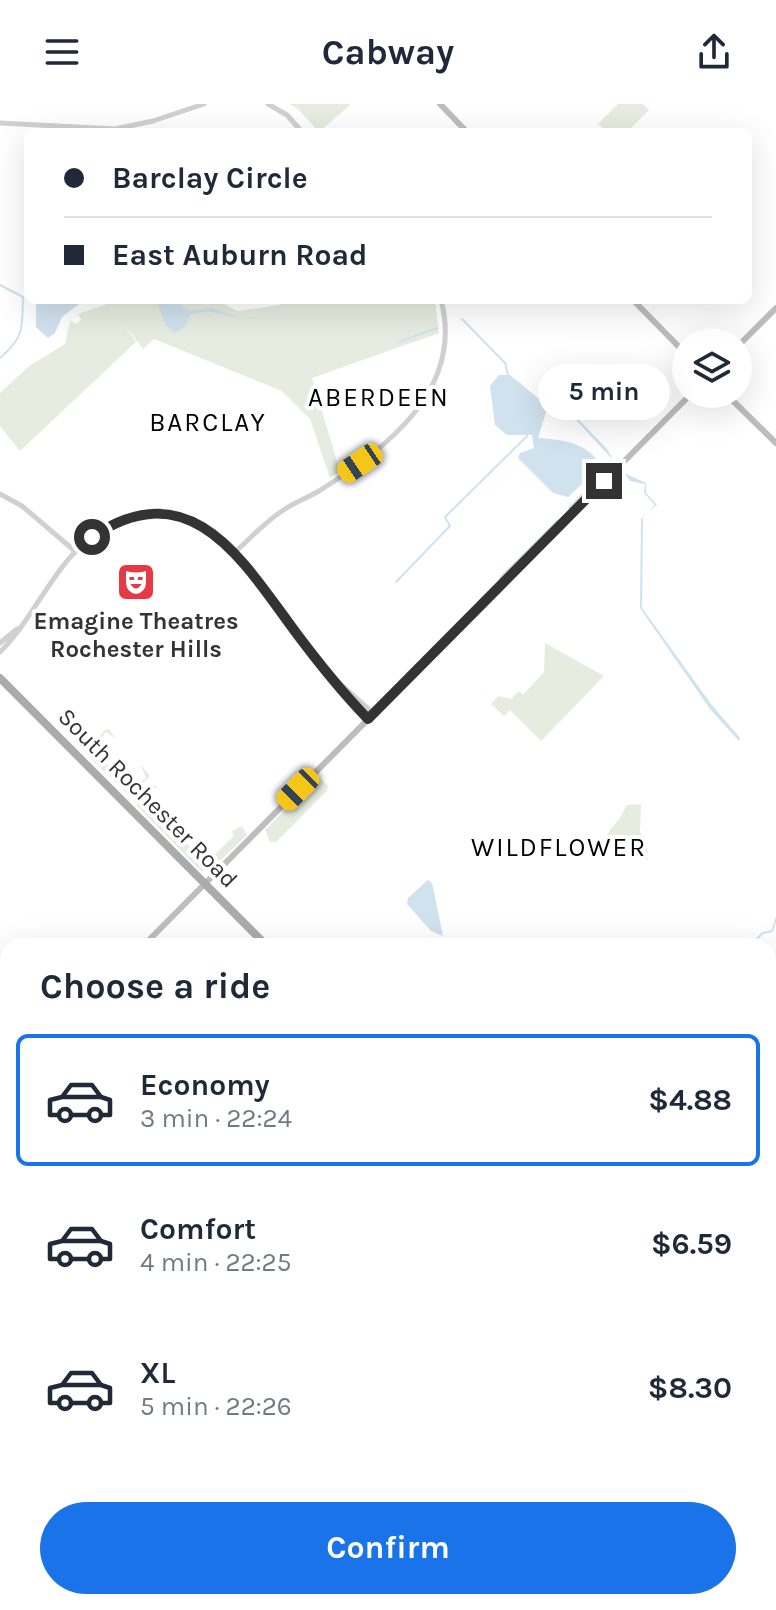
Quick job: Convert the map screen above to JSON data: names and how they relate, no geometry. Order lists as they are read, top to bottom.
{
  "streets": {
    "main road": ["South Rochester Road"]
  },
  "districts": ["ABERDEEN", "BARCLAY", "WILDFLOWER"],
  "places": {
    "theatre": ["Emagine Theatres Rochester Hills"]
  },
  "page": {
    "header": "Cabway",
    "banner": ["Barclay Circle", "East Auburn Road"],
    "bubble": "5 min",
    "heading": "Choose a ride",
    "list": [
      {
        "name": "Economy",
        "note": "3 min · 22:24",
        "value": "$4.88"
      },
      {
        "name": "Comfort",
        "note": "4 min · 22:25",
        "value": "$6.59"
      },
      {
        "name": "XL",
        "note": "5 min · 22:26",
        "value": "$8.30"
      }
    ],
    "buttons": "Confirm"
  }
}
